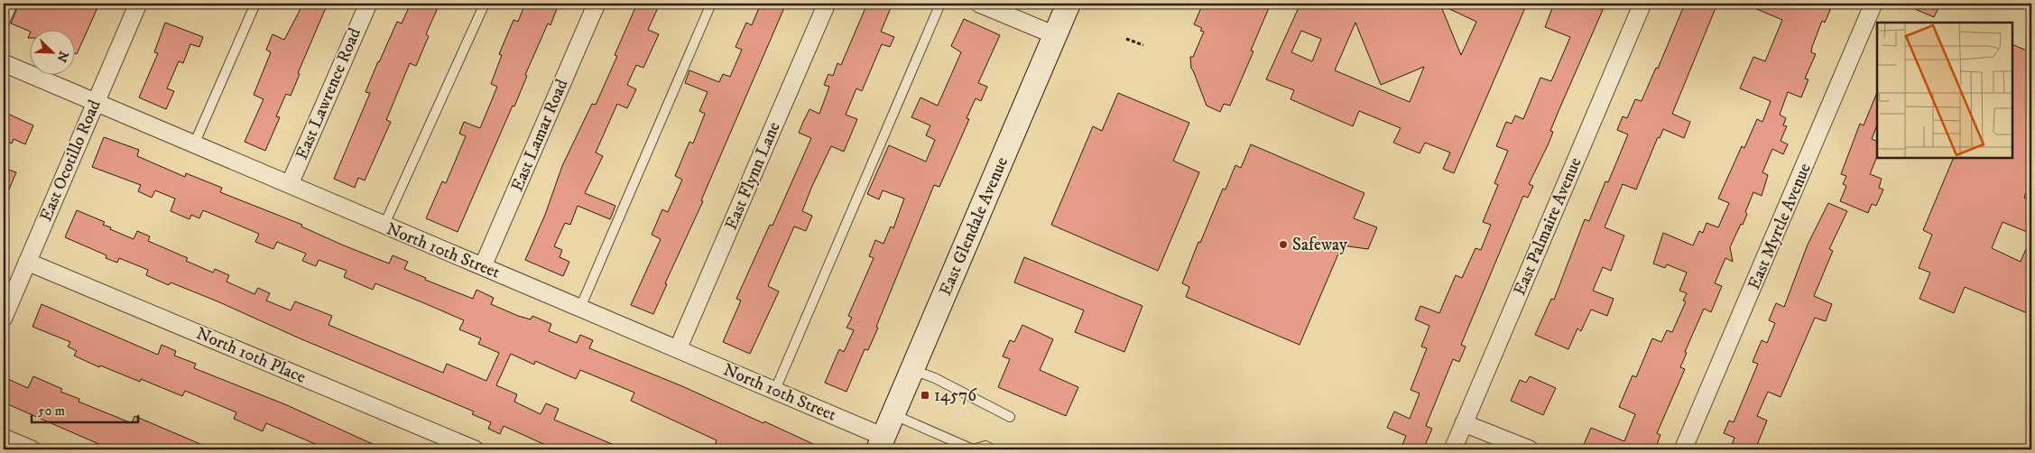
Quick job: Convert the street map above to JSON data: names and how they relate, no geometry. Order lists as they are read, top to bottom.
{
  "streets": {
    "main road": ["East Glendale Avenue"],
    "street": [
      "East Lawrence Road",
      "East Lamar Road",
      "East Ocotillo Road",
      "East Flynn Lane",
      "East Palmaire Avenue",
      "East Myrtle Avenue",
      "North 10th Street",
      "North 10th Place"
    ]
  },
  "crossings": [
    ["East Lawrence Road", "North 10th Street"],
    ["East Lamar Road", "North 10th Street"],
    ["East Ocotillo Road", "North 10th Street"],
    ["East Ocotillo Road", "North 10th Place"],
    ["East Flynn Lane", "North 10th Street"],
    ["East Glendale Avenue", "North 10th Street"]
  ],
  "places": {
    "other": ["Safeway"],
    "transit": ["14576"]
  },
  "scale_bar": "50 m",
  "north": "bottom right"
}
